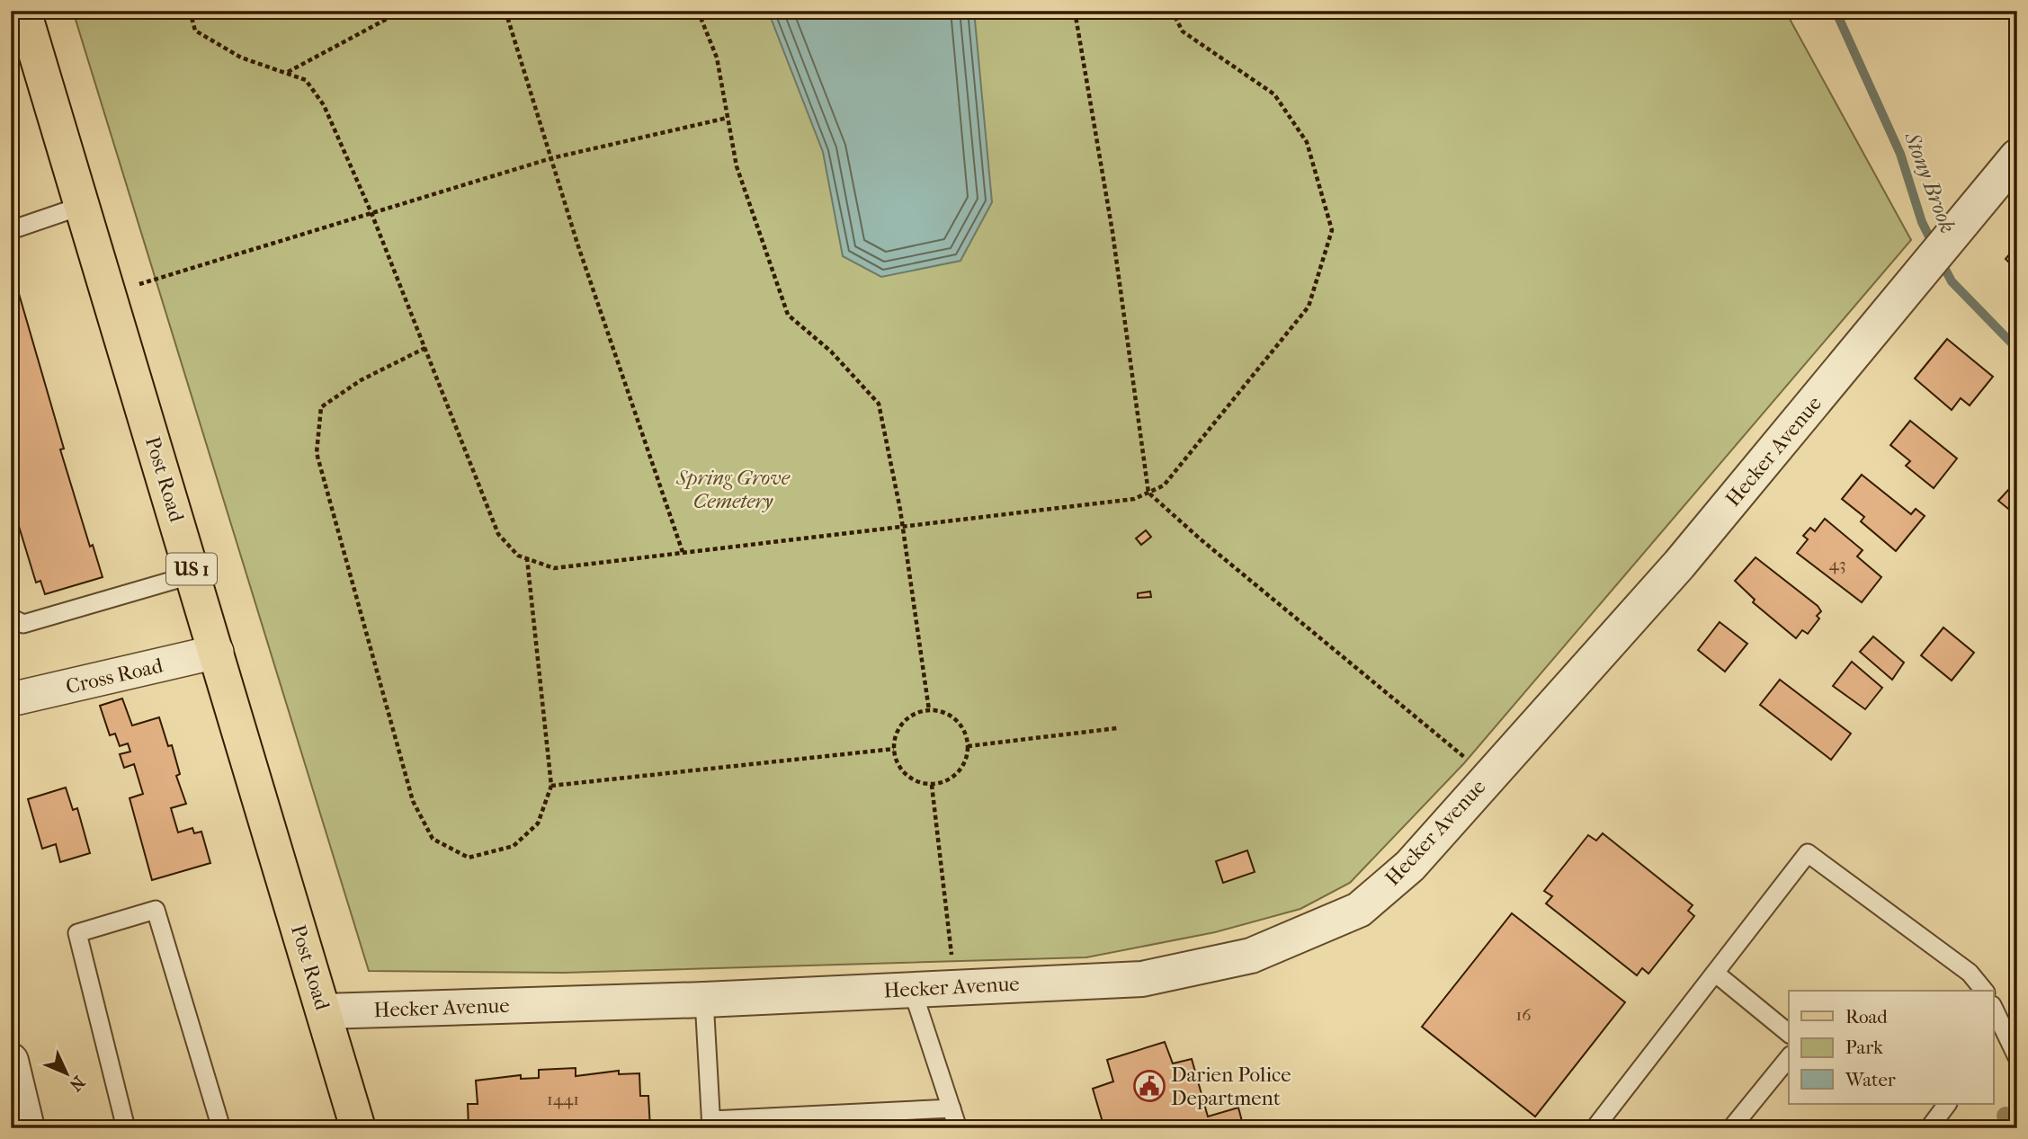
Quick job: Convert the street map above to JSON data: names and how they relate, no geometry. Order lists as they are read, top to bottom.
{
  "streets": {
    "main road": ["Post Road", "US 1"],
    "street": ["Hecker Avenue", "Cross Road"]
  },
  "crossings": [
    ["Hecker Avenue", "Post Road"],
    ["Post Road", "Cross Road"]
  ],
  "water": ["Stony Brook"],
  "parks": ["Spring Grove Cemetery"],
  "places": {
    "public building": ["Darien Police Department"]
  },
  "house_numbers": ["43", "16", "1441"],
  "legend": ["Road", "Park", "Water"],
  "north": "bottom right"
}
